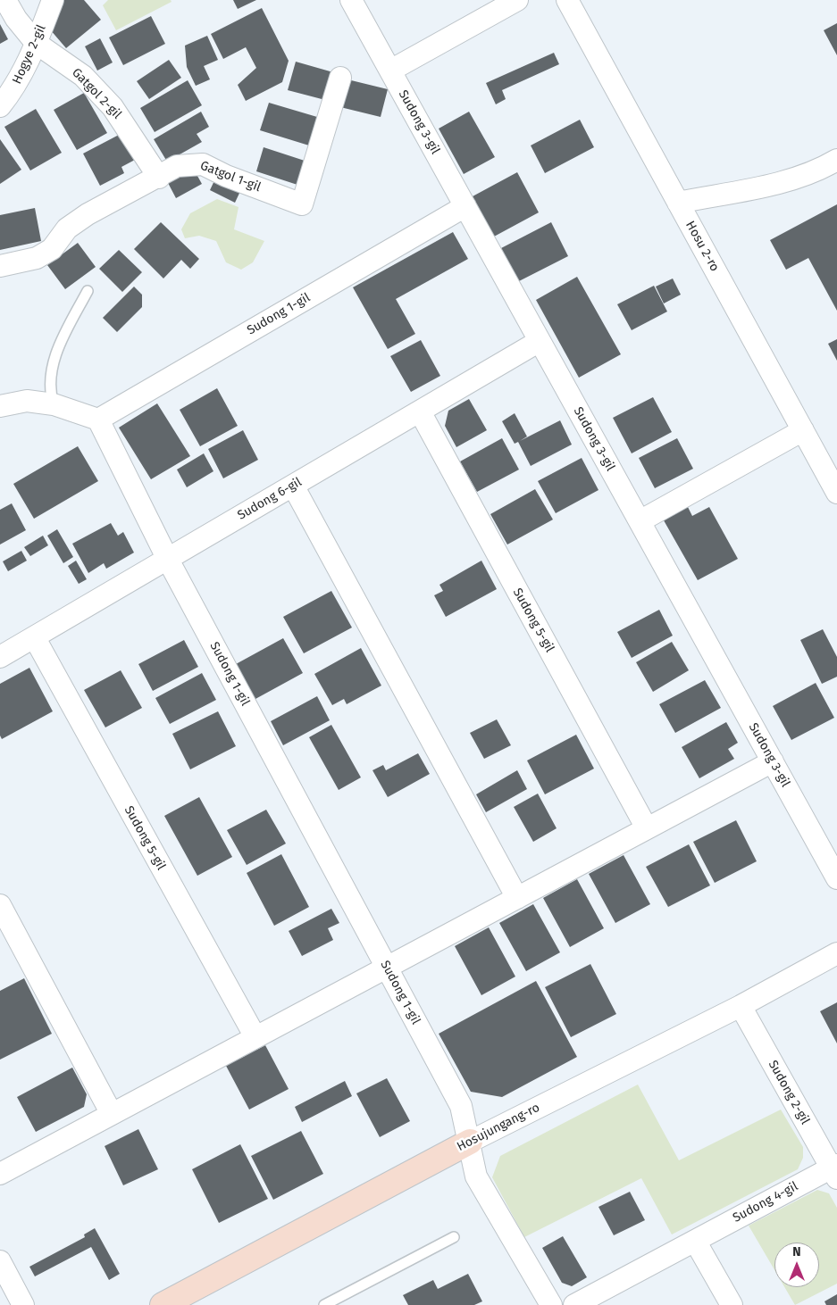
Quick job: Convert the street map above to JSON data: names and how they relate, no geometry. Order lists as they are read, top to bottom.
{
  "streets": {
    "street": [
      "Hogye 2-gil",
      "Gatgol 2-gil",
      "Sudong 3-gil",
      "Gatgol 1-gil",
      "Hosu 2-ro",
      "Sudong 1-gil",
      "Sudong 6-gil",
      "Sudong 5-gil",
      "Sudong 2-gil",
      "Hosujungang-ro",
      "Sudong 4-gil"
    ]
  },
  "crossings": [
    ["Hogye 2-gil", "Gatgol 2-gil"],
    ["Gatgol 2-gil", "Gatgol 1-gil"],
    ["Sudong 3-gil", "Sudong 1-gil"],
    ["Sudong 3-gil", "Sudong 6-gil"],
    ["Sudong 1-gil", "Sudong 6-gil"],
    ["Sudong 1-gil", "Hosujungang-ro"],
    ["Sudong 6-gil", "Sudong 5-gil"],
    ["Sudong 2-gil", "Hosujungang-ro"],
    ["Sudong 2-gil", "Sudong 4-gil"]
  ],
  "north": "top"
}
